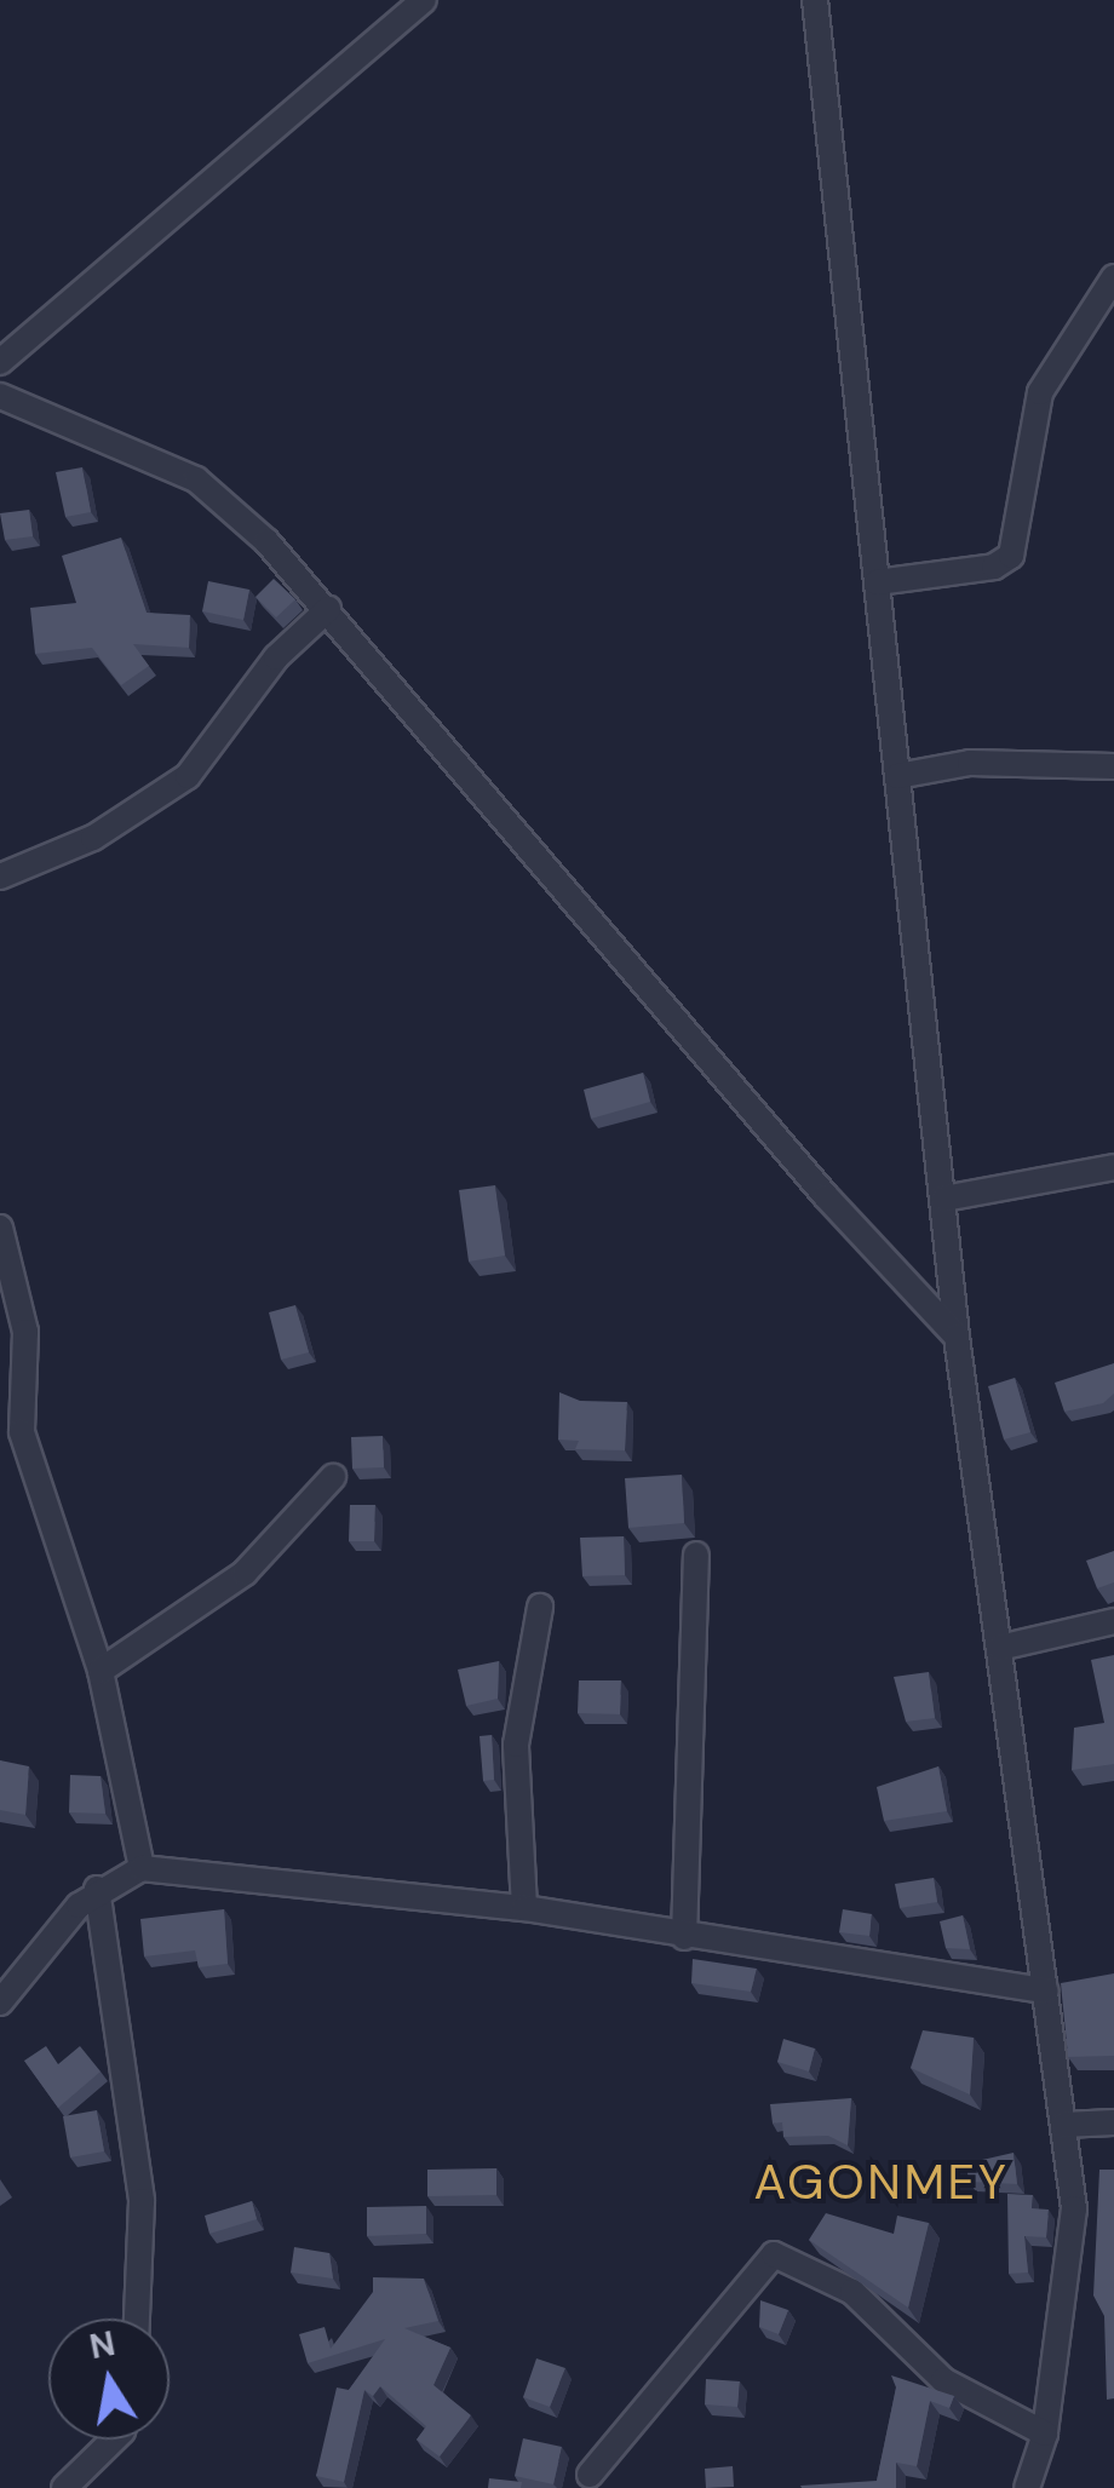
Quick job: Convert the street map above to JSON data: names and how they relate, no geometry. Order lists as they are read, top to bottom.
{
  "districts": ["AGONMEY"],
  "north": "top"
}
